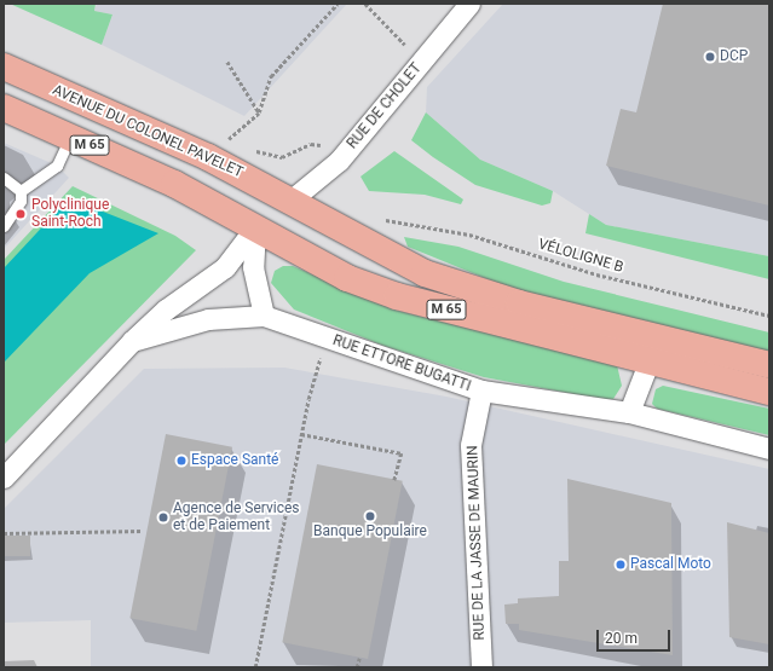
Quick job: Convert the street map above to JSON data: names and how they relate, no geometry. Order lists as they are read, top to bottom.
{
  "streets": {
    "main road": ["AVENUE DU COLONEL PAVELET", "M 65"],
    "street": ["RUE DE CHOLET", "RUE ETTORE BUGATTI", "RUE DE LA JASSE DE MAURIN"],
    "path": ["VÉLOLIGNE B"]
  },
  "crossings": [
    ["RUE DE CHOLET", "AVENUE DU COLONEL PAVELET"],
    ["RUE ETTORE BUGATTI", "RUE DE LA JASSE DE MAURIN"]
  ],
  "places": [
    "DCP",
    "Polyclinique Saint-Roch",
    "Espace Santé",
    "Banque Populaire",
    "Agence de Services et de Paiement",
    "Pascal Moto"
  ],
  "scale_bar": "20 m"
}
